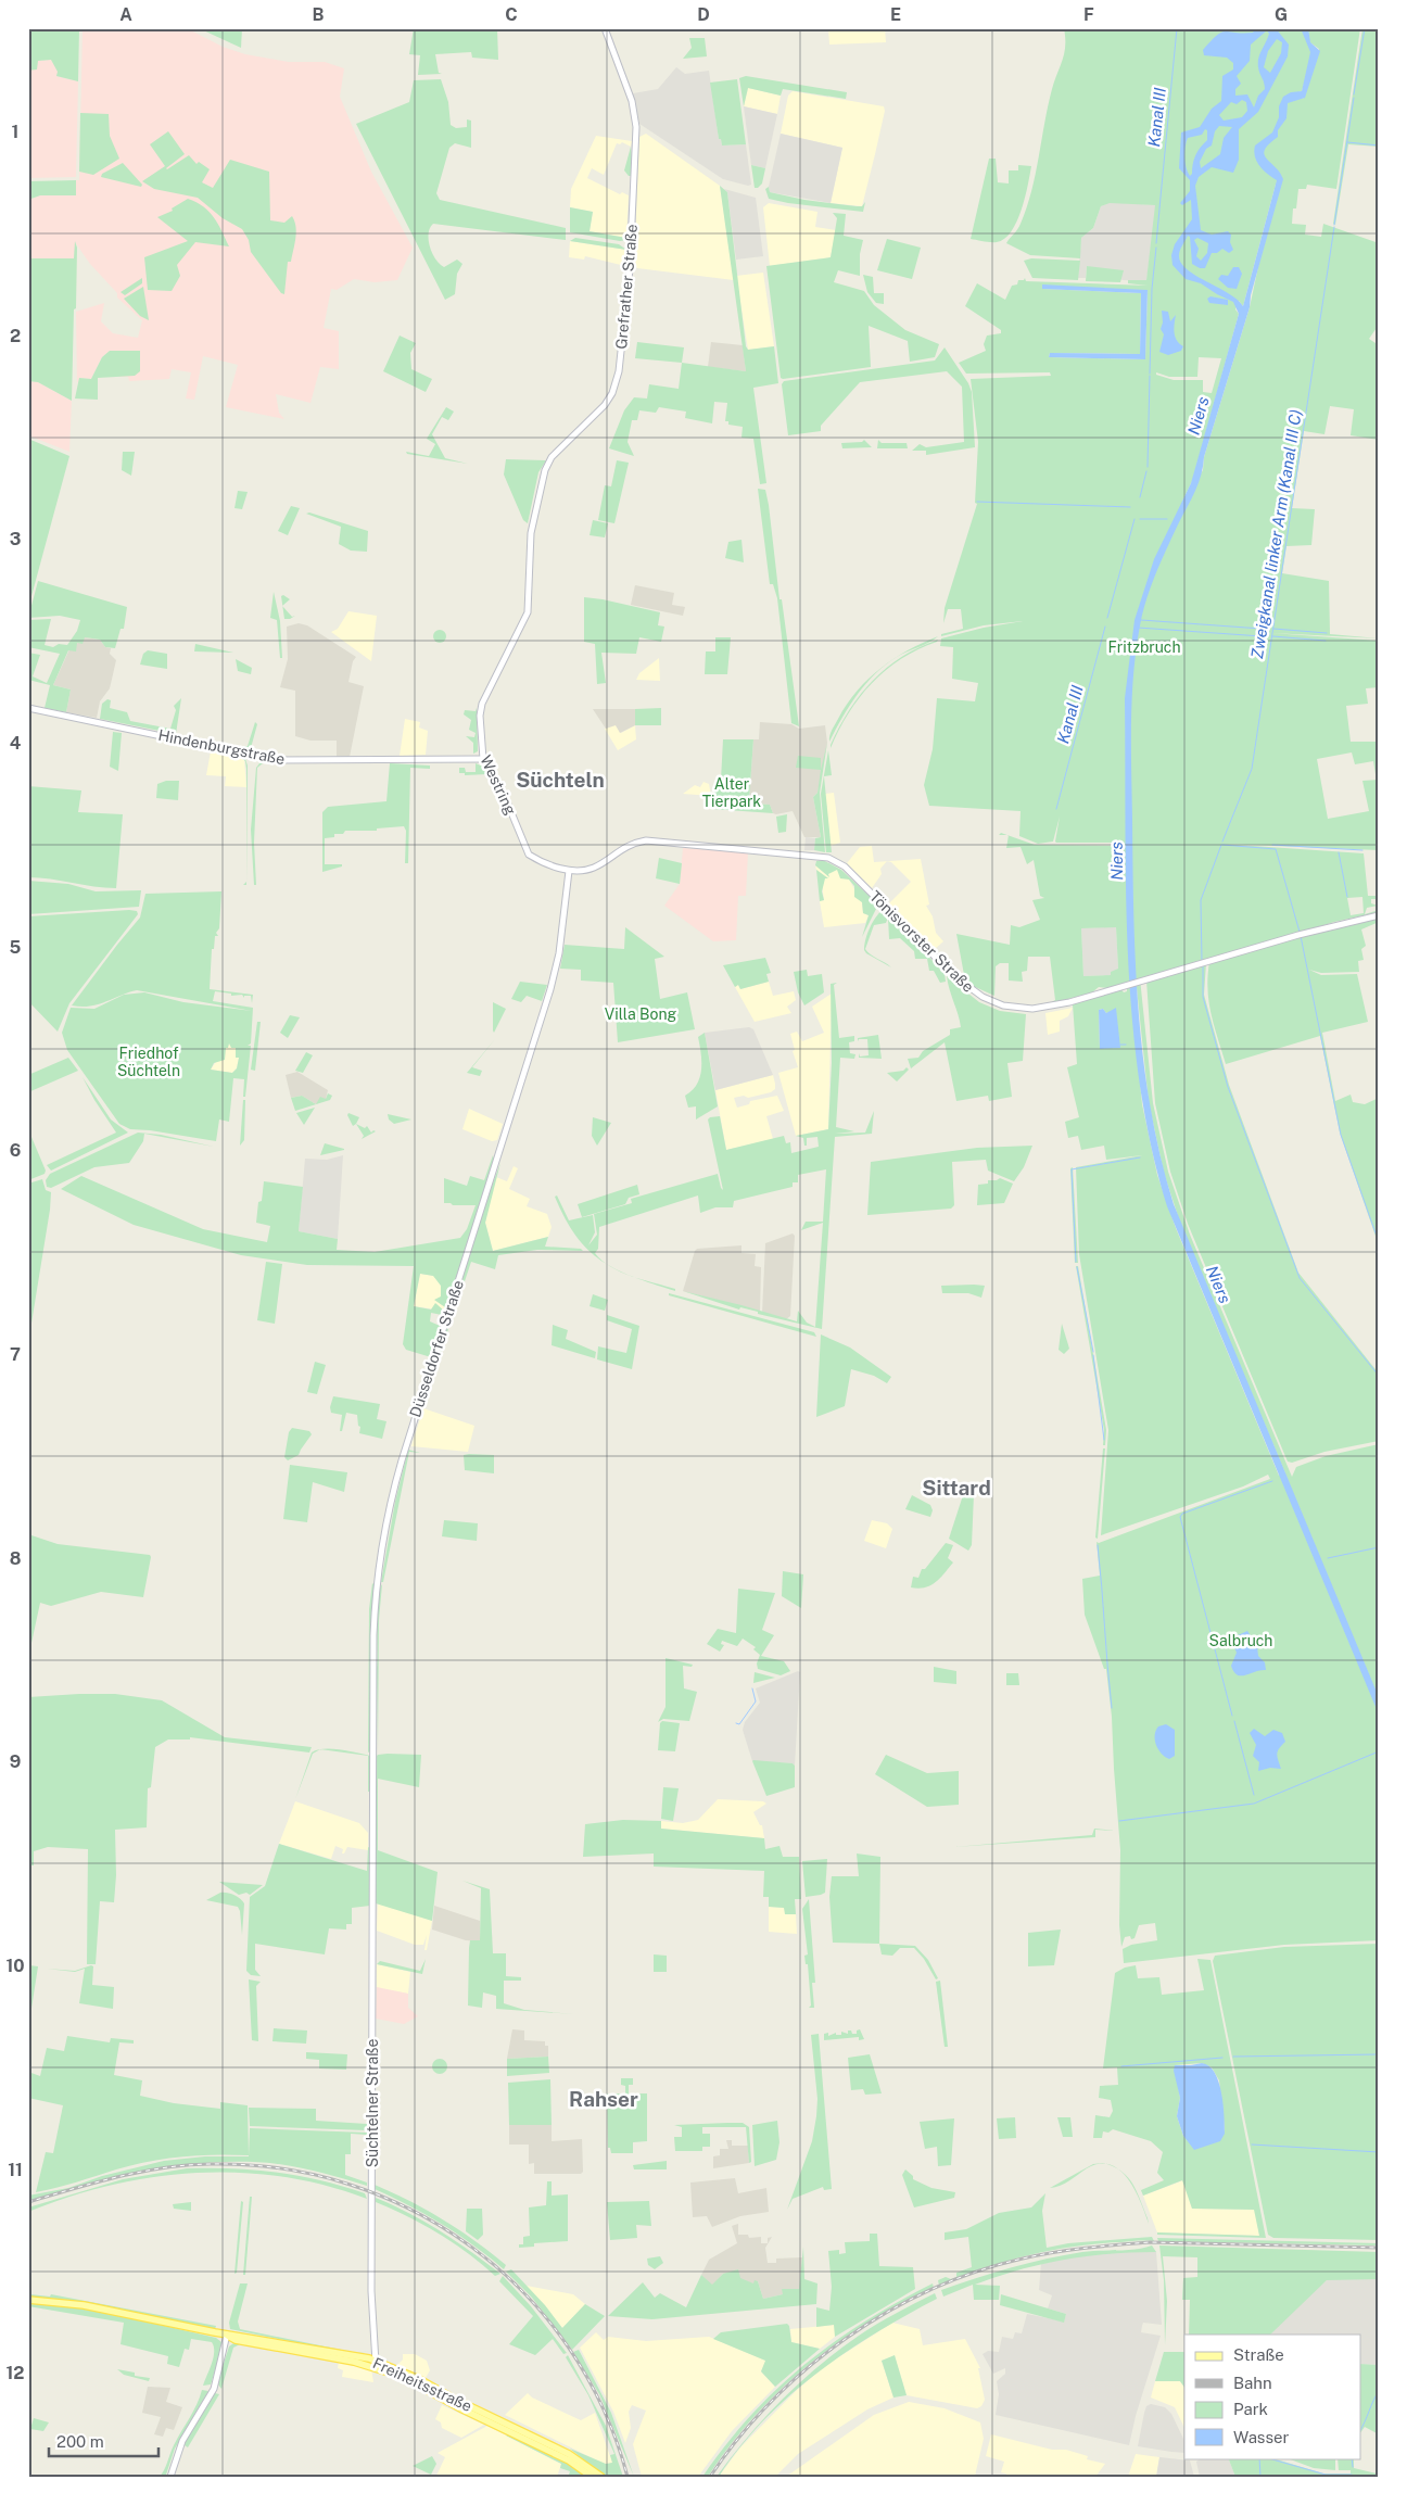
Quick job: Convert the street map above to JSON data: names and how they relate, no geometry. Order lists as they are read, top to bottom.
{
  "streets": {
    "main road": [
      "Grefrather Straße",
      "Hindenburgstraße",
      "Westring",
      "Tönisvorster Straße",
      "Düsseldorfer Straße",
      "Süchtelner Straße",
      "Freiheitsstraße"
    ]
  },
  "crossings": [
    ["Grefrather Straße", "Westring"],
    ["Hindenburgstraße", "Westring"],
    ["Westring", "Tönisvorster Straße"],
    ["Westring", "Düsseldorfer Straße"],
    ["Tönisvorster Straße", "Düsseldorfer Straße"],
    ["Düsseldorfer Straße", "Süchtelner Straße"],
    ["Süchtelner Straße", "Freiheitsstraße"]
  ],
  "districts": ["Süchteln", "Sittard", "Rahser"],
  "water": ["Kanal III", "Niers", "Zweigkanal linker Arm (Kanal III C)"],
  "parks": [
    "Fritzbruch",
    "Alter Tierpark",
    "Villa Bong",
    "Friedhof Süchteln",
    "Salbruch"
  ],
  "legend": [
    "Straße",
    "Bahn",
    "Park",
    "Wasser"
  ],
  "scale_bar": "200 m",
  "grid": {
    "columns": [
      "A",
      "B",
      "C",
      "D",
      "E",
      "F",
      "G"
    ],
    "rows": [
      "1",
      "2",
      "3",
      "4",
      "5",
      "6",
      "7",
      "8",
      "9",
      "10",
      "11",
      "12"
    ]
  }
}
